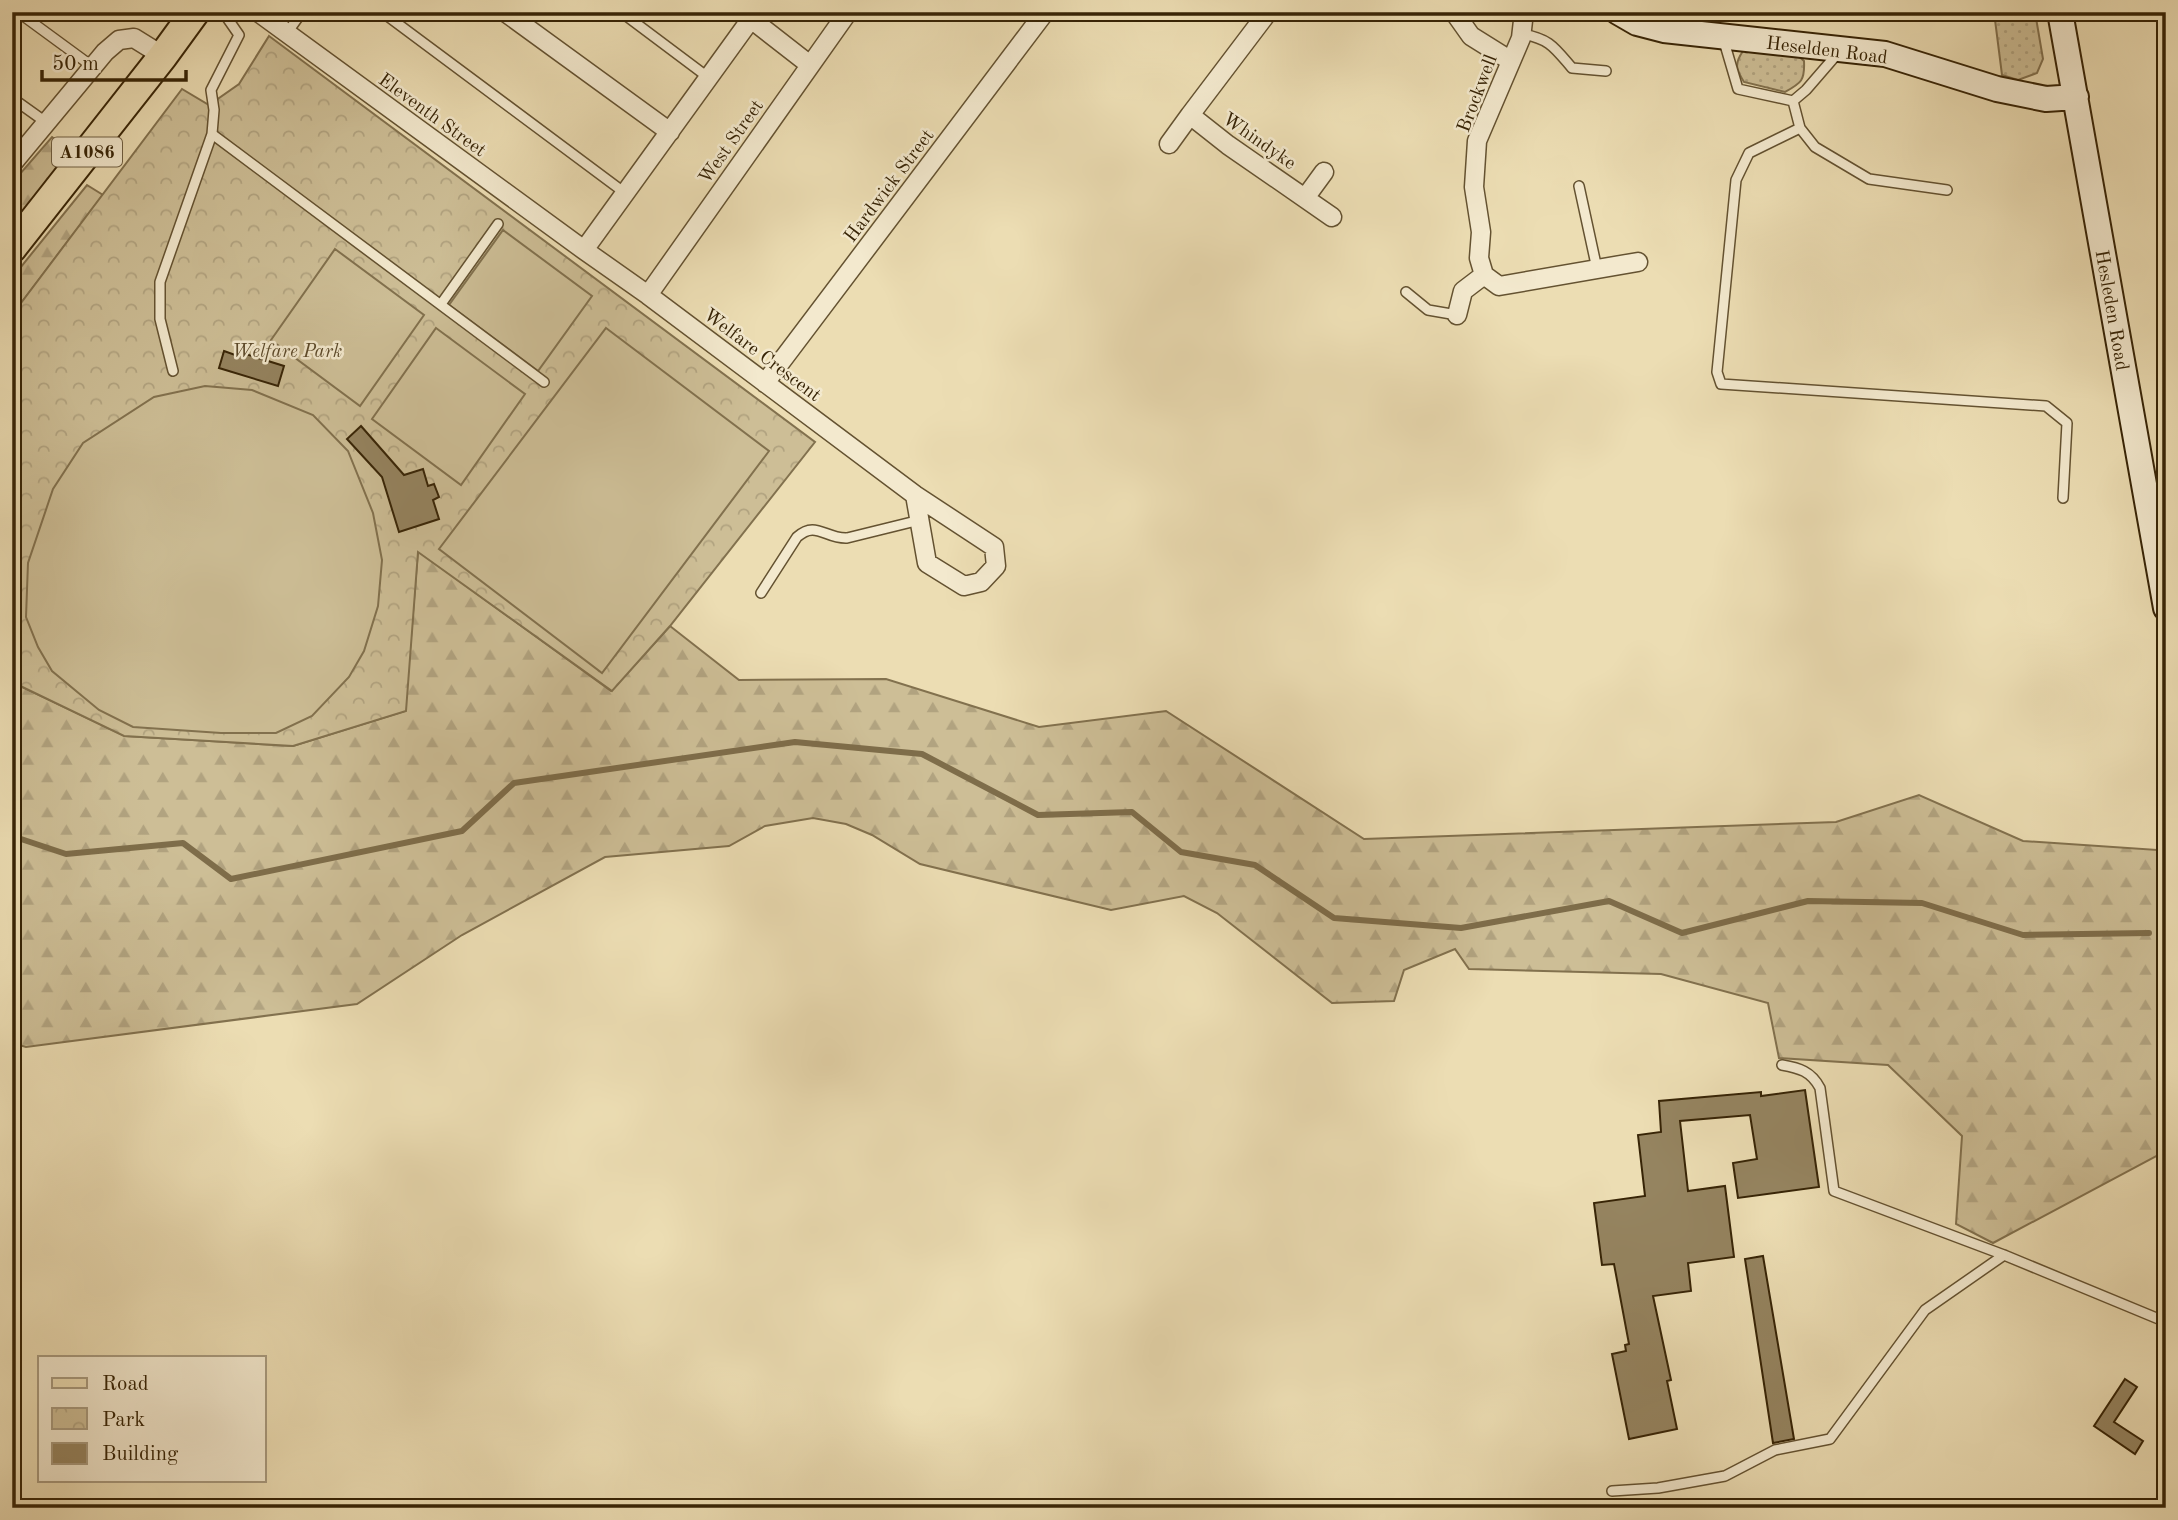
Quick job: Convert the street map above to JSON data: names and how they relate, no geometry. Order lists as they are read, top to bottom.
{
  "streets": {
    "main road": ["Heselden Road", "A1086", "Hesleden Road"],
    "street": [
      "Brockwell",
      "Eleventh Street",
      "Whindyke",
      "West Street",
      "Hardwick Street",
      "Welfare Crescent"
    ]
  },
  "crossings": [
    ["Heselden Road", "Hesleden Road"],
    ["Eleventh Street", "Welfare Crescent"],
    ["West Street", "Welfare Crescent"],
    ["Hardwick Street", "Welfare Crescent"]
  ],
  "parks": ["Welfare Park"],
  "legend": ["Road", "Park", "Building"],
  "scale_bar": "50 m"
}
